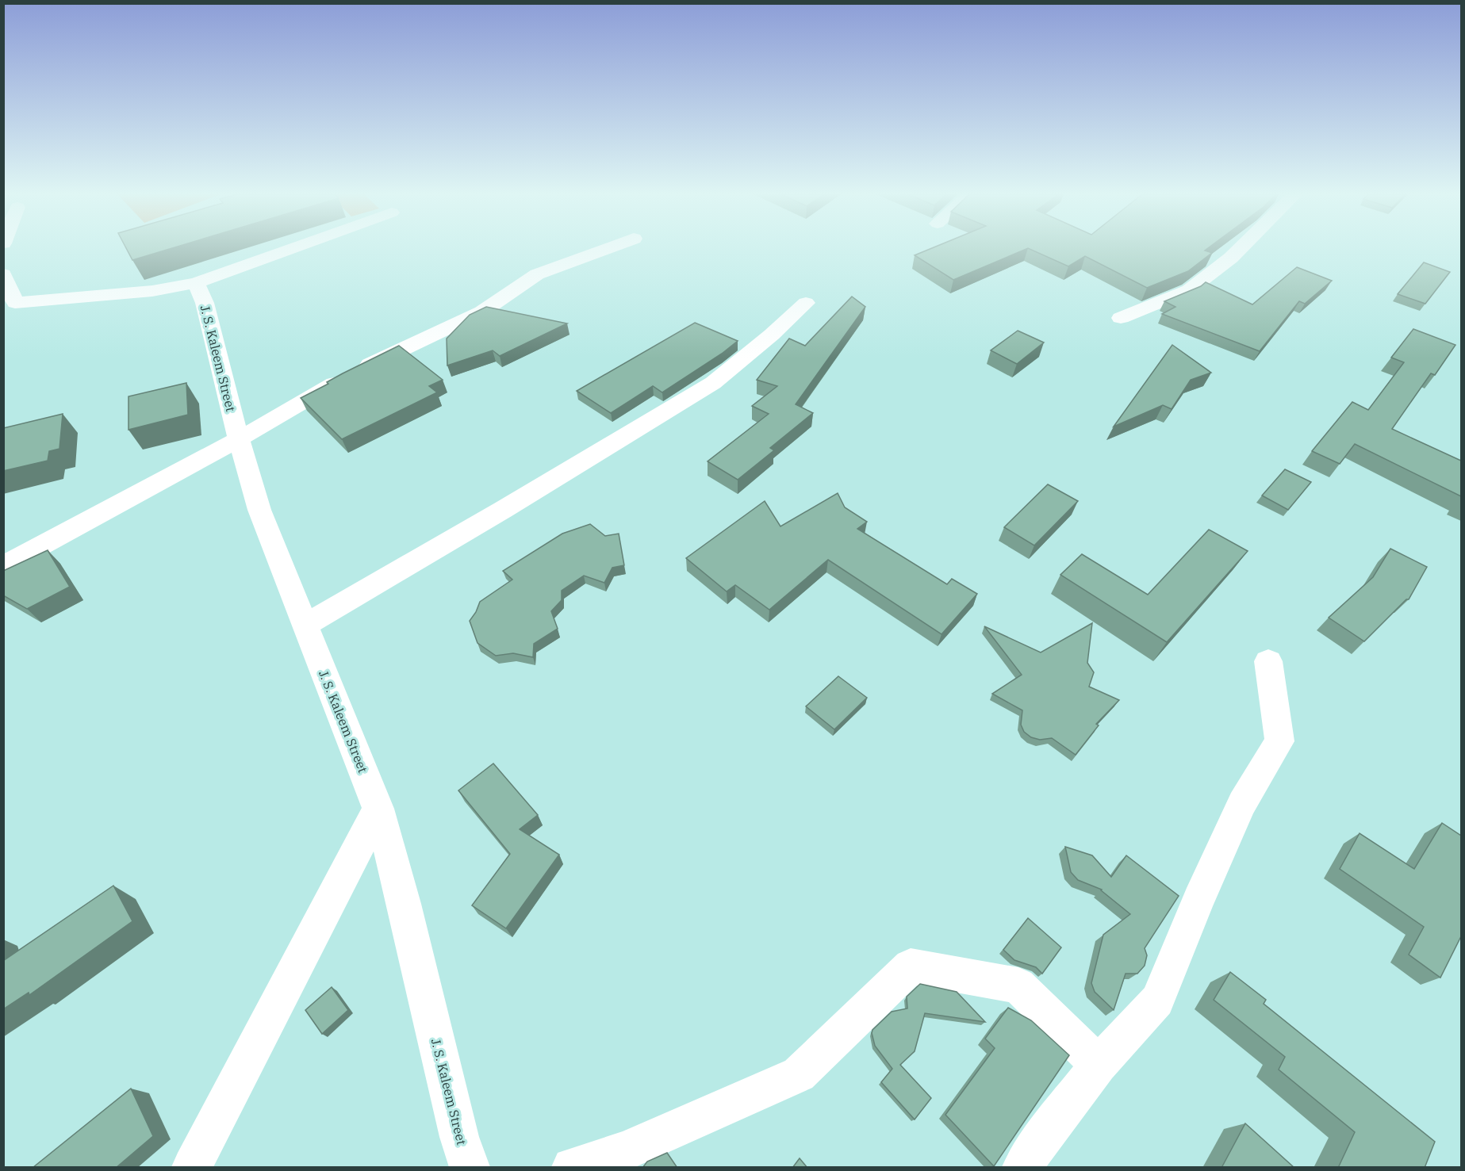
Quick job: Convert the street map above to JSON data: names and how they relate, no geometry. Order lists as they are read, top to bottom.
{
  "streets": {
    "street": ["J. S. Kaleem Street"]
  }
}
